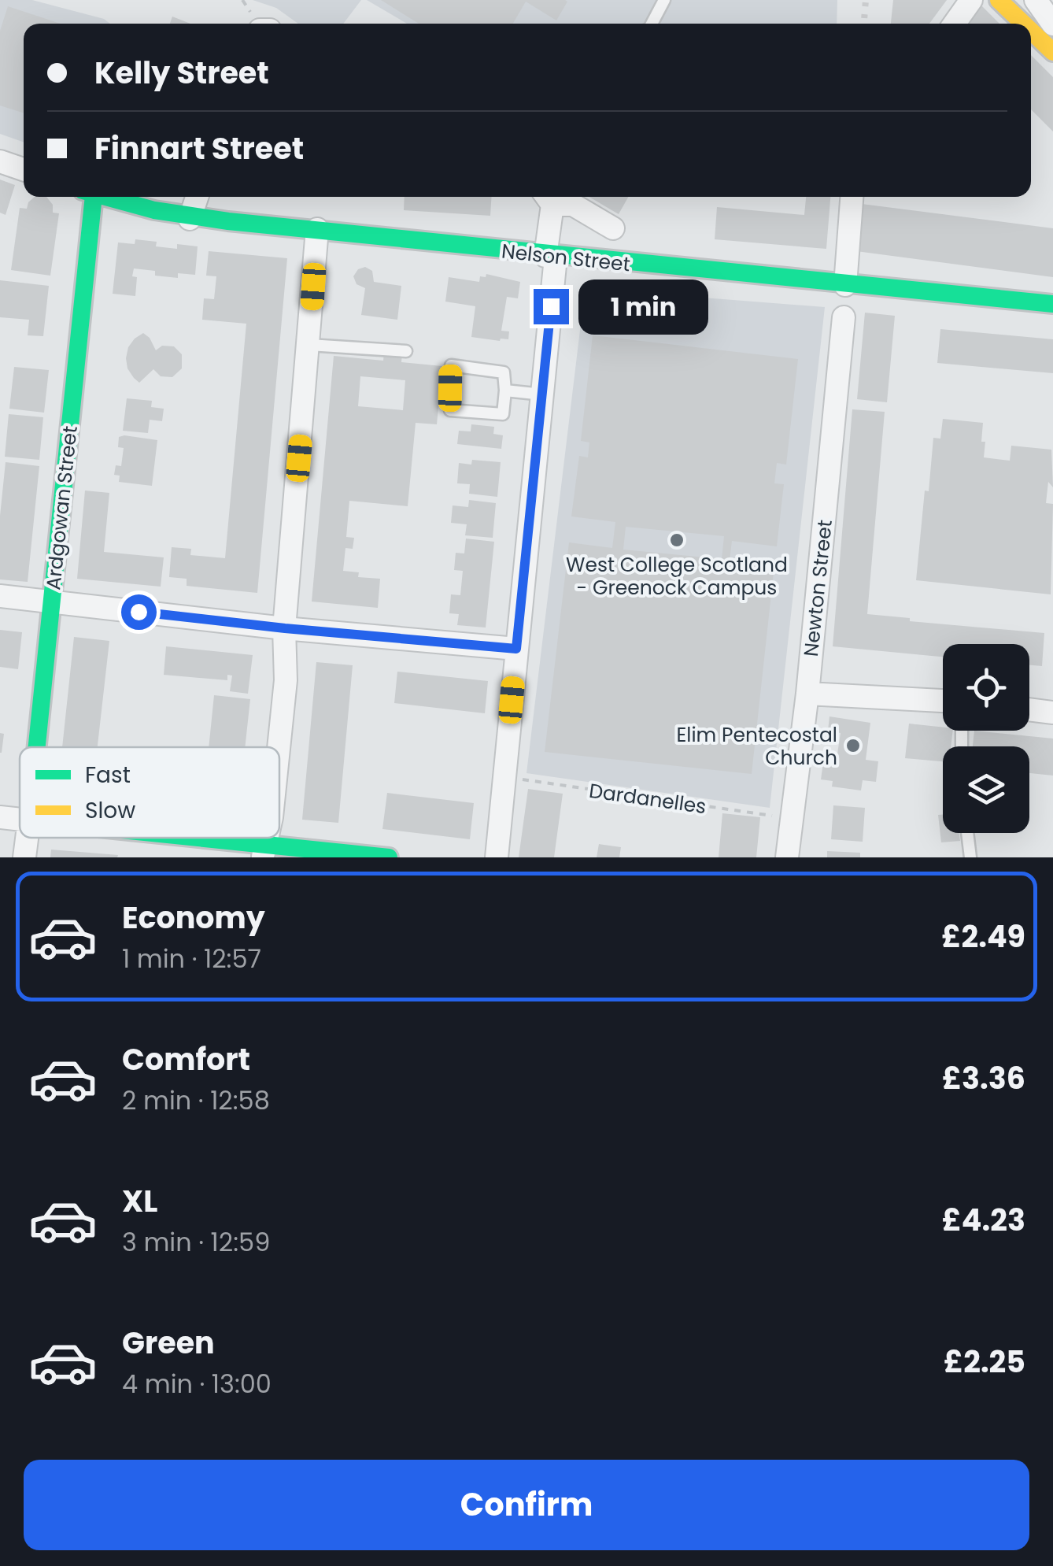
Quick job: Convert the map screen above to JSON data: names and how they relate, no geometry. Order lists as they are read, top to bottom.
{
  "streets": {
    "main road": ["Nelson Street", "Ardgowan Street"],
    "street": ["Newton Street"],
    "path": ["Dardanelles"]
  },
  "crossings": [
    ["Newton Street", "Dardanelles"]
  ],
  "places": ["West College Scotland - Greenock Campus", "Elim Pentecostal Church"],
  "legend": ["Fast", "Slow"],
  "page": {
    "banner": ["Kelly Street", "Finnart Street"],
    "bubble": "1 min",
    "list": [
      {
        "name": "Economy",
        "note": "1 min · 12:57",
        "value": "£2.49"
      },
      {
        "name": "Comfort",
        "note": "2 min · 12:58",
        "value": "£3.36"
      },
      {
        "name": "XL",
        "note": "3 min · 12:59",
        "value": "£4.23"
      },
      {
        "name": "Green",
        "note": "4 min · 13:00",
        "value": "£2.25"
      }
    ],
    "buttons": "Confirm"
  }
}
